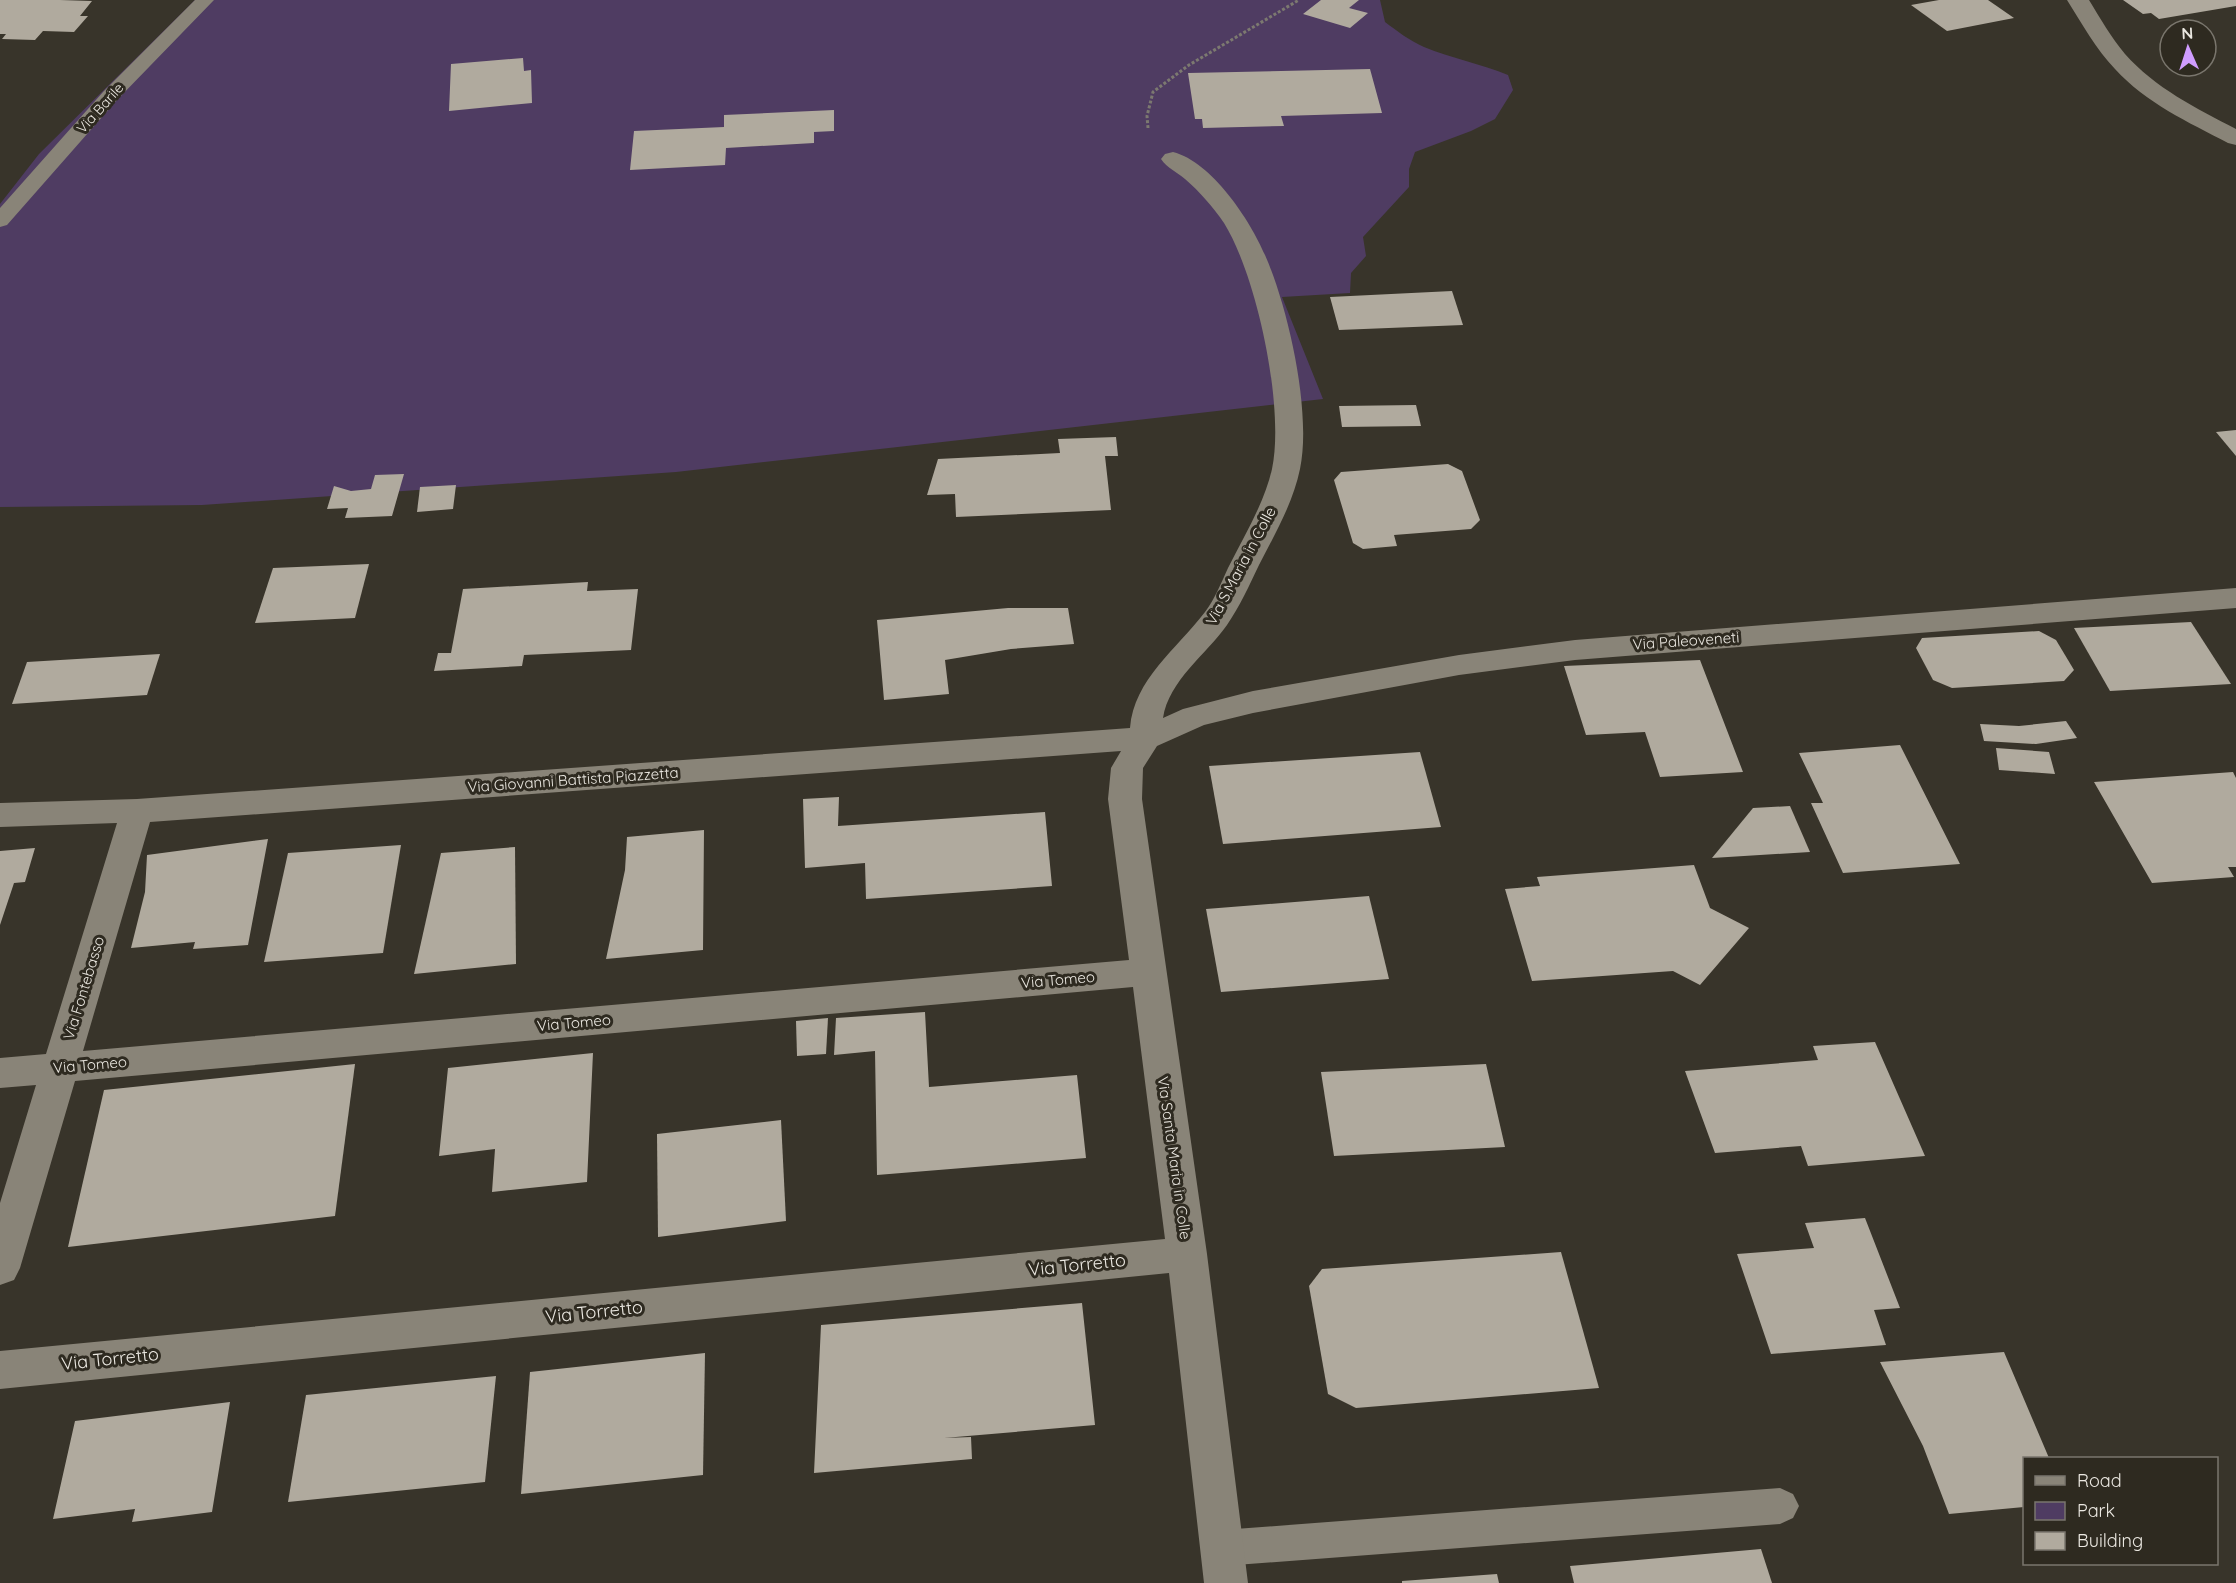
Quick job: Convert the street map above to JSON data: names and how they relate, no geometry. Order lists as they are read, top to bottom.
{
  "streets": {
    "street": [
      "Via S.Maria in Colle",
      "Via Paleoveneti",
      "Via Giovanni Battista Piazzetta",
      "Via Tomeo",
      "Via Fontebasso",
      "Via Santa Maria in Colle",
      "Via Torretto"
    ],
    "lane": ["Via Barile"]
  },
  "crossings": [
    ["Via S.Maria in Colle", "Via Paleoveneti"],
    ["Via S.Maria in Colle", "Via Giovanni Battista Piazzetta"],
    ["Via S.Maria in Colle", "Via Santa Maria in Colle"],
    ["Via Paleoveneti", "Via Giovanni Battista Piazzetta"],
    ["Via Paleoveneti", "Via Santa Maria in Colle"],
    ["Via Giovanni Battista Piazzetta", "Via Fontebasso"],
    ["Via Giovanni Battista Piazzetta", "Via Santa Maria in Colle"],
    ["Via Tomeo", "Via Fontebasso"],
    ["Via Tomeo", "Via Santa Maria in Colle"],
    ["Via Santa Maria in Colle", "Via Torretto"]
  ],
  "legend": ["Road", "Park", "Building"],
  "north": "top"
}
